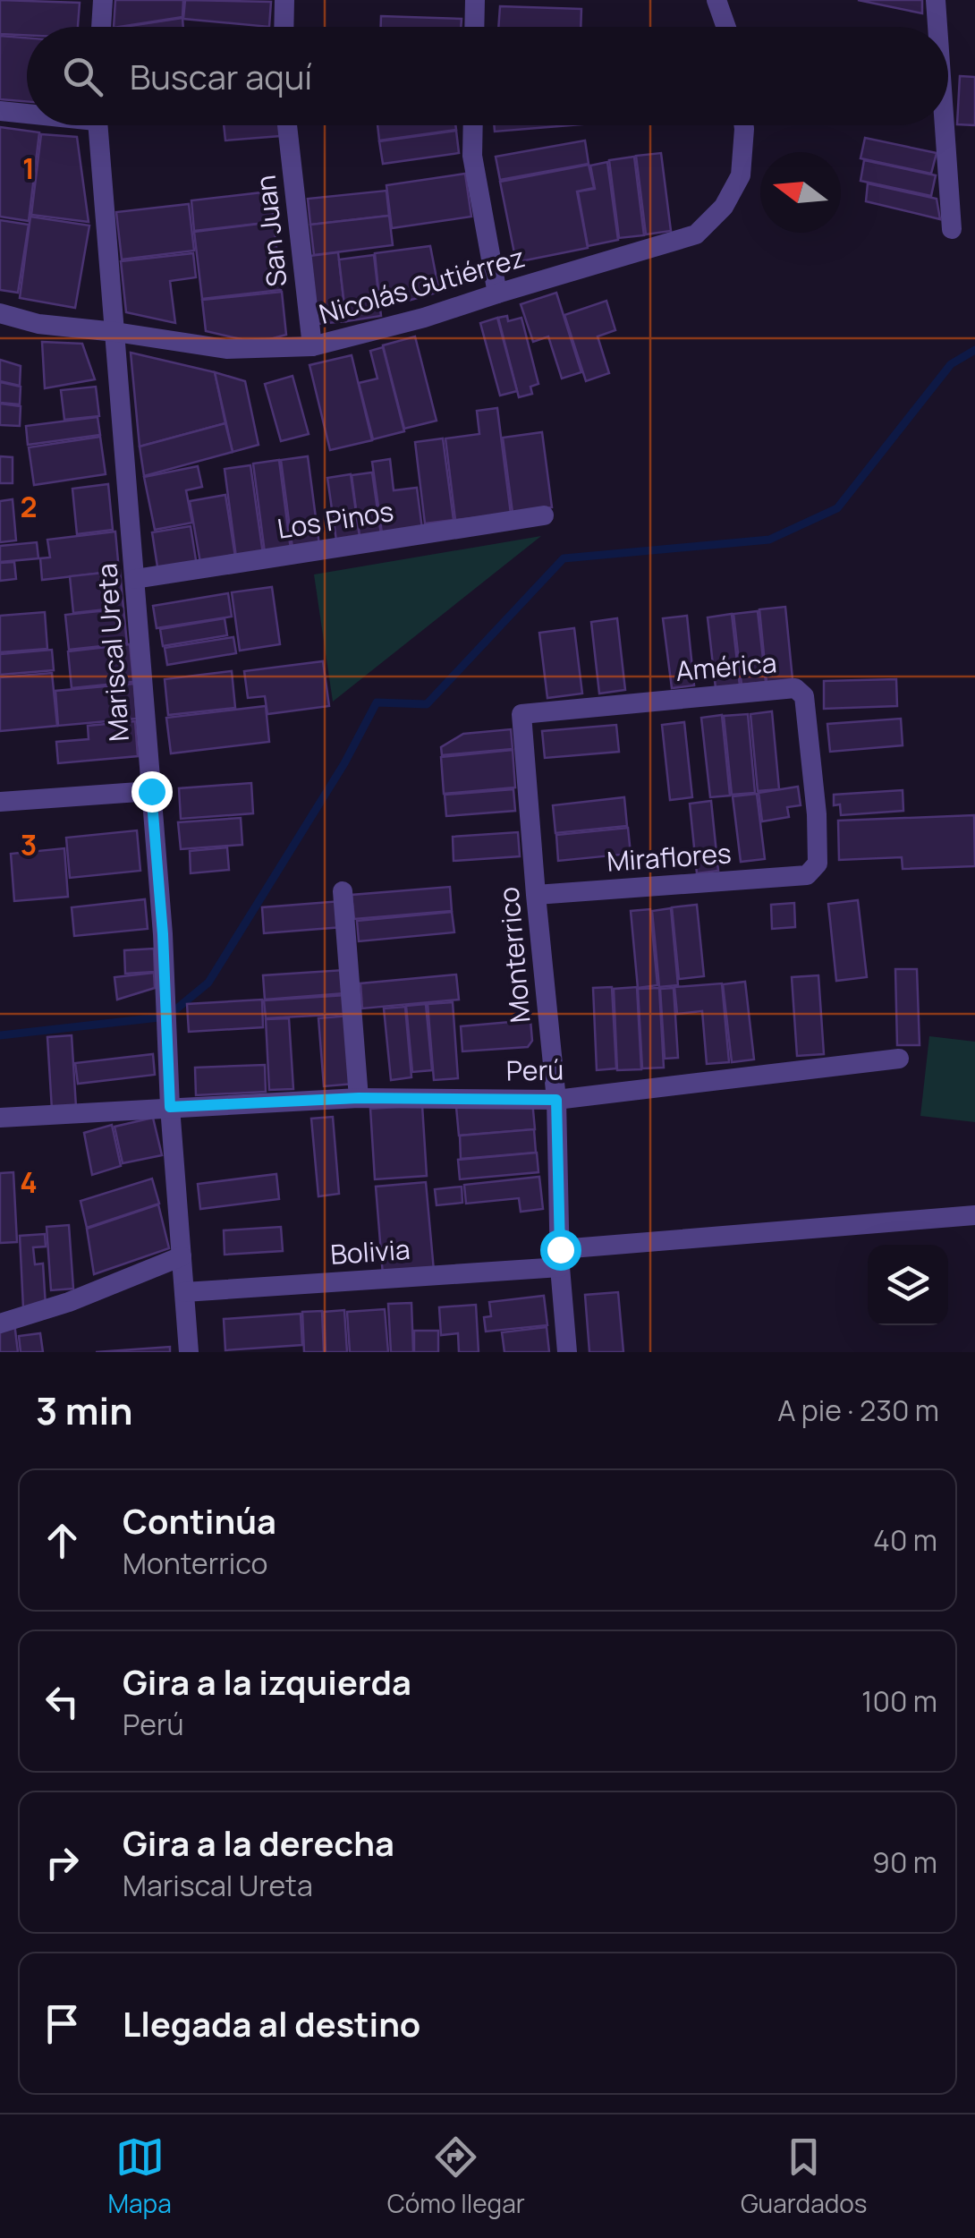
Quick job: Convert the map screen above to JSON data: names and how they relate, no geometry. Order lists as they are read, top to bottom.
{
  "streets": {
    "street": [
      "San Juan",
      "Nicolás Gutiérrez",
      "Los Pinos",
      "Mariscal Ureta",
      "América",
      "Miraflores",
      "Monterrico",
      "Perú",
      "Bolivia"
    ]
  },
  "crossings": [
    ["San Juan", "Nicolás Gutiérrez"],
    ["Nicolás Gutiérrez", "Mariscal Ureta"],
    ["Los Pinos", "Mariscal Ureta"],
    ["Mariscal Ureta", "Perú"],
    ["Mariscal Ureta", "Bolivia"],
    ["América", "Miraflores"],
    ["América", "Monterrico"],
    ["Miraflores", "Monterrico"],
    ["Monterrico", "Perú"],
    ["Monterrico", "Bolivia"]
  ],
  "north": "left",
  "page": {
    "search": "Buscar aquí",
    "heading": ["3 min", "A pie · 230 m"],
    "list": [
      ["Continúa", "Monterrico", "40 m"],
      ["Gira a la izquierda", "Perú", "100 m"],
      ["Gira a la derecha", "Mariscal Ureta", "90 m"],
      "Llegada al destino"
    ],
    "nav": ["Mapa", "Cómo llegar", "Guardados"]
  },
  "grid": {
    "rows": [
      "1",
      "2",
      "3",
      "4"
    ]
  }
}
